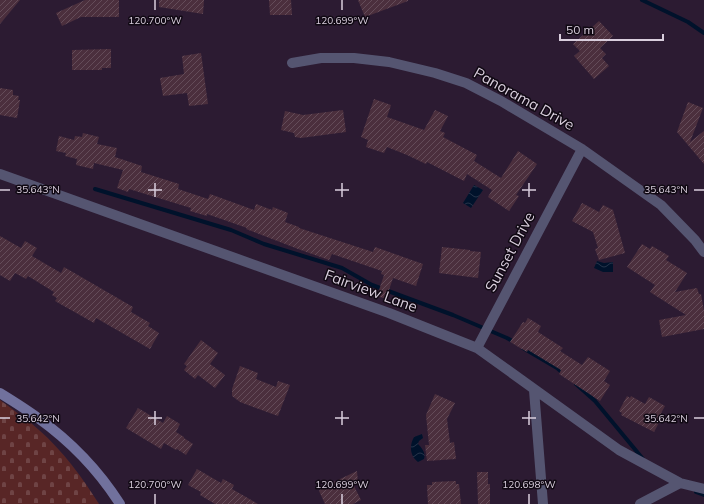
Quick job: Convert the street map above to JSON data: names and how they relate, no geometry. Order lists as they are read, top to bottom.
{
  "streets": {
    "street": ["Panorama Drive", "Sunset Drive", "Fairview Lane"]
  },
  "crossings": [
    ["Panorama Drive", "Sunset Drive"],
    ["Sunset Drive", "Fairview Lane"]
  ],
  "scale_bar": "50 m",
  "coordinates": [
    "120.700°W",
    "120.699°W",
    "35.643°N",
    "35.642°N",
    "120.698°W"
  ]
}
